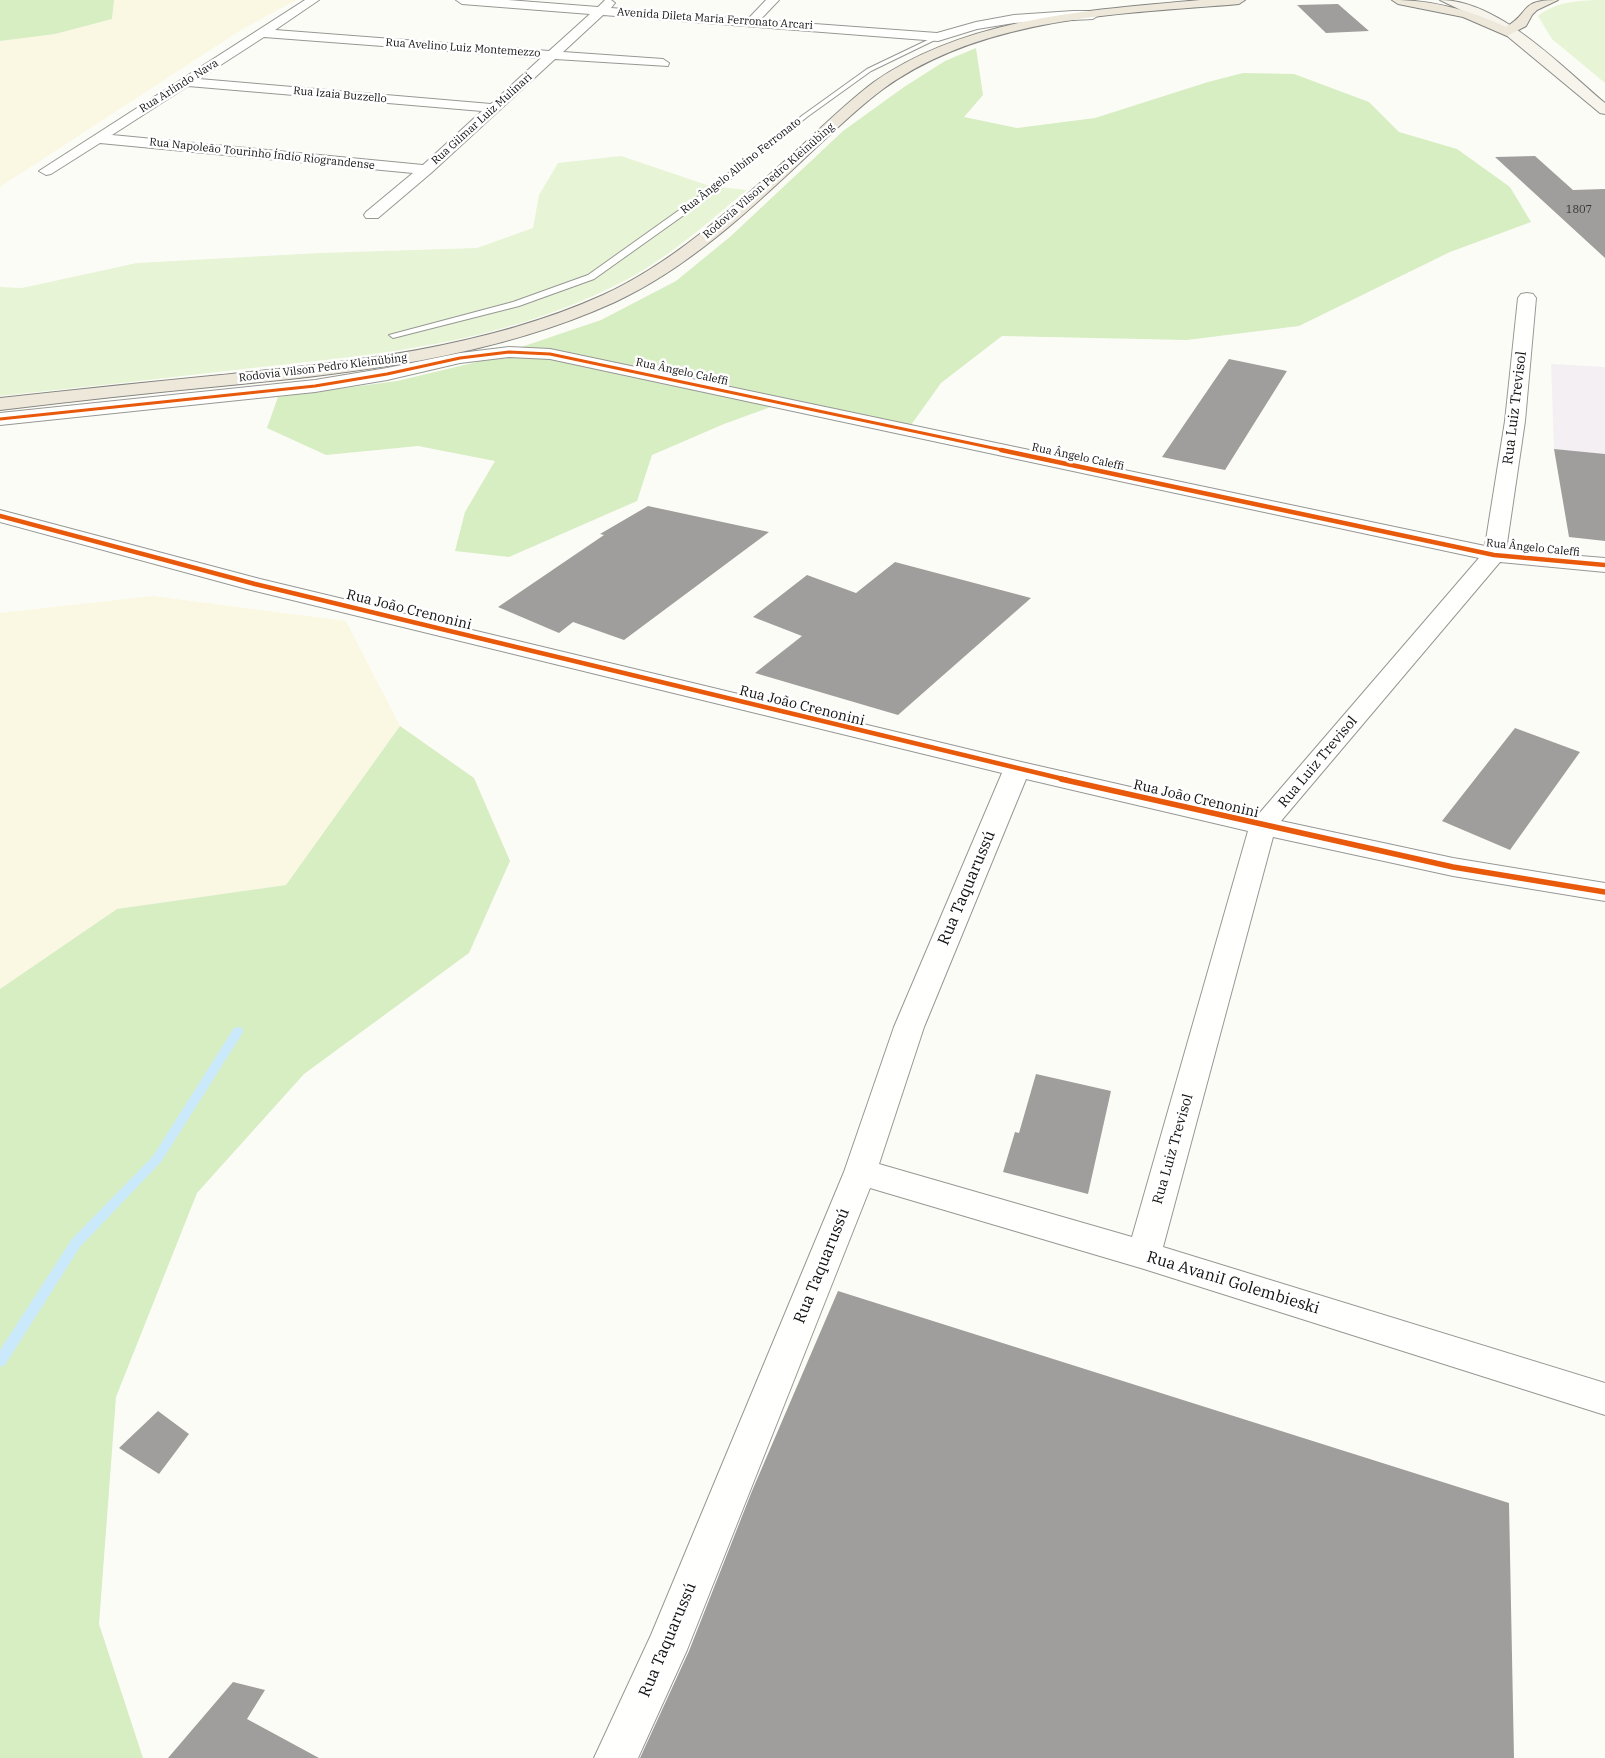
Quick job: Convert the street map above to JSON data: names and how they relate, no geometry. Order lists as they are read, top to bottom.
{
  "streets": {
    "main road": ["Rodovia Vilson Pedro Kleinübing"],
    "street": [
      "Avenida Dileta Maria Ferronato Arcari",
      "Rua Avelino Luiz Montemezzo",
      "Rua Arlindo Nava",
      "Rua Izaia Buzzello",
      "Rua Gilmar Luiz Mulinari",
      "Rua Napoleão Tourinho Índio Riograndense",
      "Rua Ângelo Albino Ferronato",
      "Rua Ângelo Caleffi",
      "Rua Luiz Trevisol",
      "Rua João Crenonini",
      "Rua Taquarussú",
      "Rua AvaniI Golembieski"
    ]
  },
  "crossings": [
    ["Avenida Dileta Maria Ferronato Arcari", "Rua Gilmar Luiz Mulinari"],
    ["Avenida Dileta Maria Ferronato Arcari", "Rua Ângelo Albino Ferronato"],
    ["Rua Avelino Luiz Montemezzo", "Rua Arlindo Nava"],
    ["Rua Avelino Luiz Montemezzo", "Rua Gilmar Luiz Mulinari"],
    ["Rua Arlindo Nava", "Rua Izaia Buzzello"],
    ["Rua Arlindo Nava", "Rua Napoleão Tourinho Índio Riograndense"],
    ["Rua Izaia Buzzello", "Rua Gilmar Luiz Mulinari"],
    ["Rua Gilmar Luiz Mulinari", "Rua Napoleão Tourinho Índio Riograndense"],
    ["Rua Ângelo Albino Ferronato", "Rodovia Vilson Pedro Kleinübing"],
    ["Rua Ângelo Caleffi", "Rua Luiz Trevisol"],
    ["Rua Luiz Trevisol", "Rua João Crenonini"],
    ["Rua Luiz Trevisol", "Rua AvaniI Golembieski"],
    ["Rua João Crenonini", "Rua Taquarussú"],
    ["Rua Taquarussú", "Rua AvaniI Golembieski"]
  ],
  "house_numbers": ["1807"]
}
